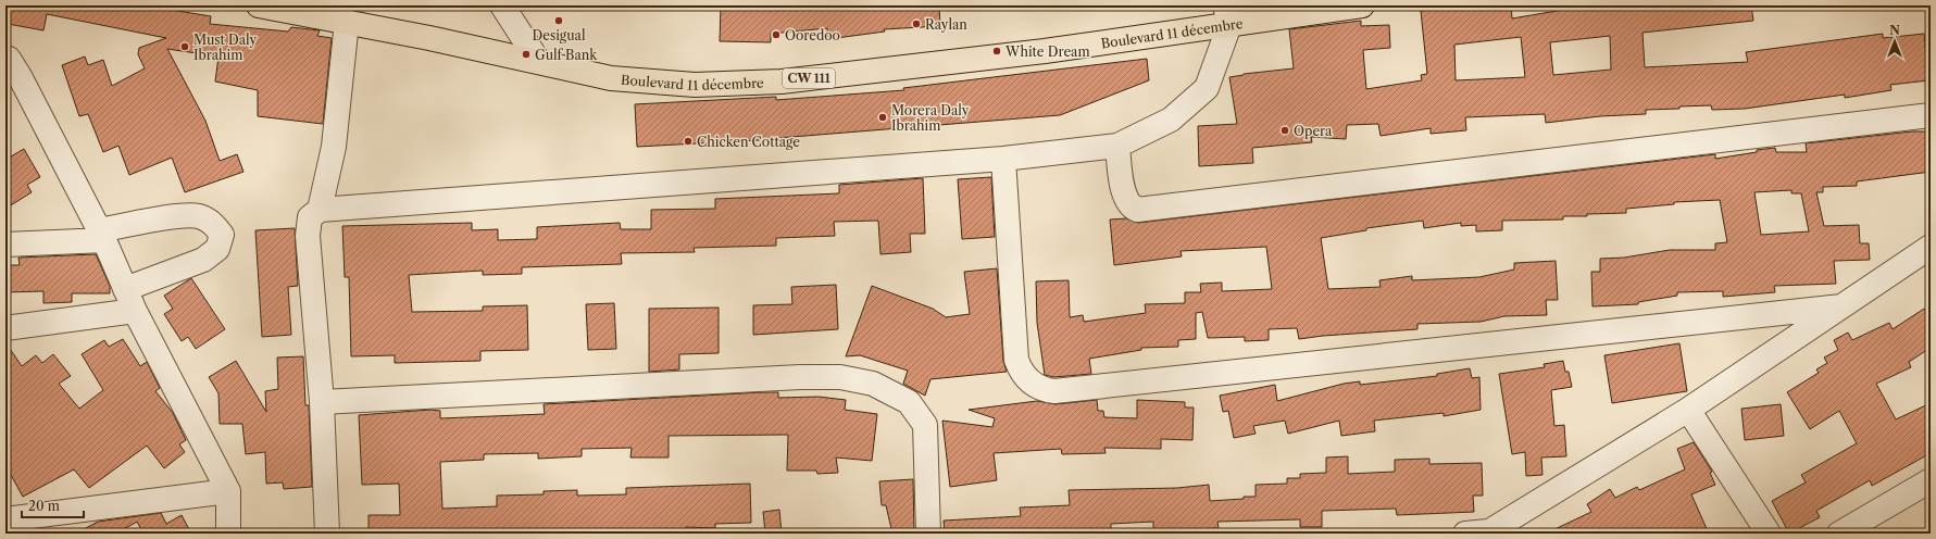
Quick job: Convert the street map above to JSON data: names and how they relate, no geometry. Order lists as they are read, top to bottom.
{
  "streets": {
    "main road": ["Boulevard 11 décembre", "CW 111"]
  },
  "places": [
    "Desigual",
    "Raylan",
    "Ooredoo",
    "Must Daly Ibrahim",
    "White Dream",
    "Gulf Bank",
    "Morera Daly Ibrahim",
    "Opera",
    "Chicken Cottage"
  ],
  "scale_bar": "20 m",
  "north": "top"
}
